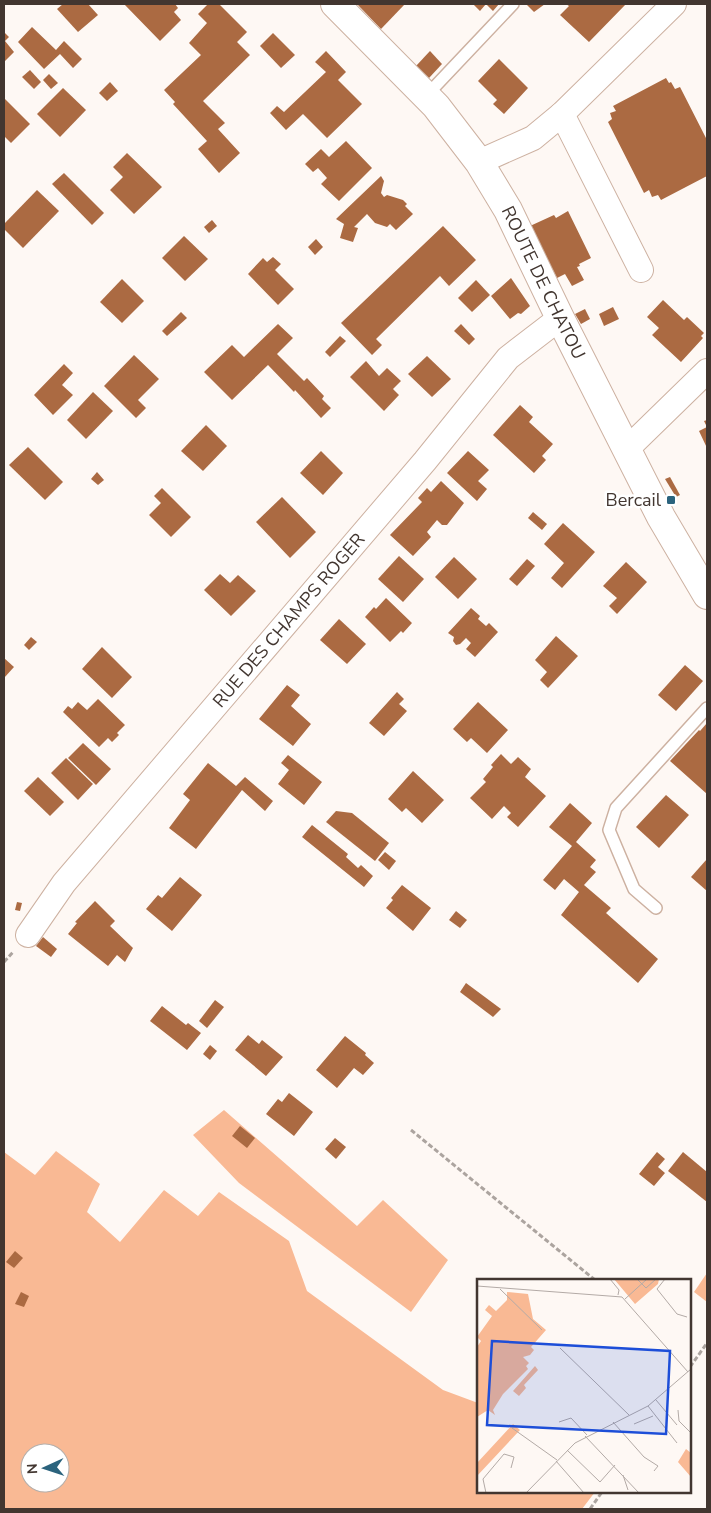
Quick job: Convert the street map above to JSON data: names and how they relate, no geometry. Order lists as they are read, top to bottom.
{
  "streets": {
    "street": ["ROUTE DE CHATOU", "RUE DES CHAMPS ROGER"]
  },
  "crossings": [
    ["ROUTE DE CHATOU", "RUE DES CHAMPS ROGER"]
  ],
  "places": {
    "transit": ["Bercail"]
  },
  "north": "left"
}
